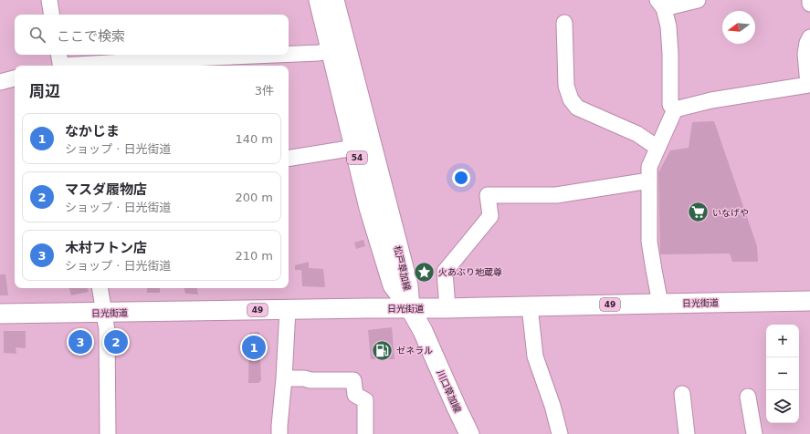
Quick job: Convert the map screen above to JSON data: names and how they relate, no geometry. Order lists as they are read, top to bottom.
{
  "streets": {
    "main road": [
      "54",
      "松戸草加線",
      "日光街道",
      "49",
      "川口草加線"
    ]
  },
  "crossings": [
    ["松戸草加線", "日光街道"],
    ["松戸草加線", "川口草加線"],
    ["日光街道", "川口草加線"]
  ],
  "places": {
    "supermarket": ["いなげや"],
    "place": ["火あぶり地蔵尊"],
    "fuel station": ["ゼネラル"]
  },
  "north": "left",
  "page": {
    "search": "ここで検索",
    "heading": ["周辺", "3件"],
    "list": [
      {
        "mark": "1",
        "name": "なかじま",
        "note": "ショップ · 日光街道",
        "value": "140 m"
      },
      {
        "mark": "2",
        "name": "マスダ履物店",
        "note": "ショップ · 日光街道",
        "value": "200 m"
      },
      {
        "mark": "3",
        "name": "木村フトン店",
        "note": "ショップ · 日光街道",
        "value": "210 m"
      }
    ],
    "map_buttons": ["+", "−"],
    "pins": ["2", "3", "1"]
  }
}
